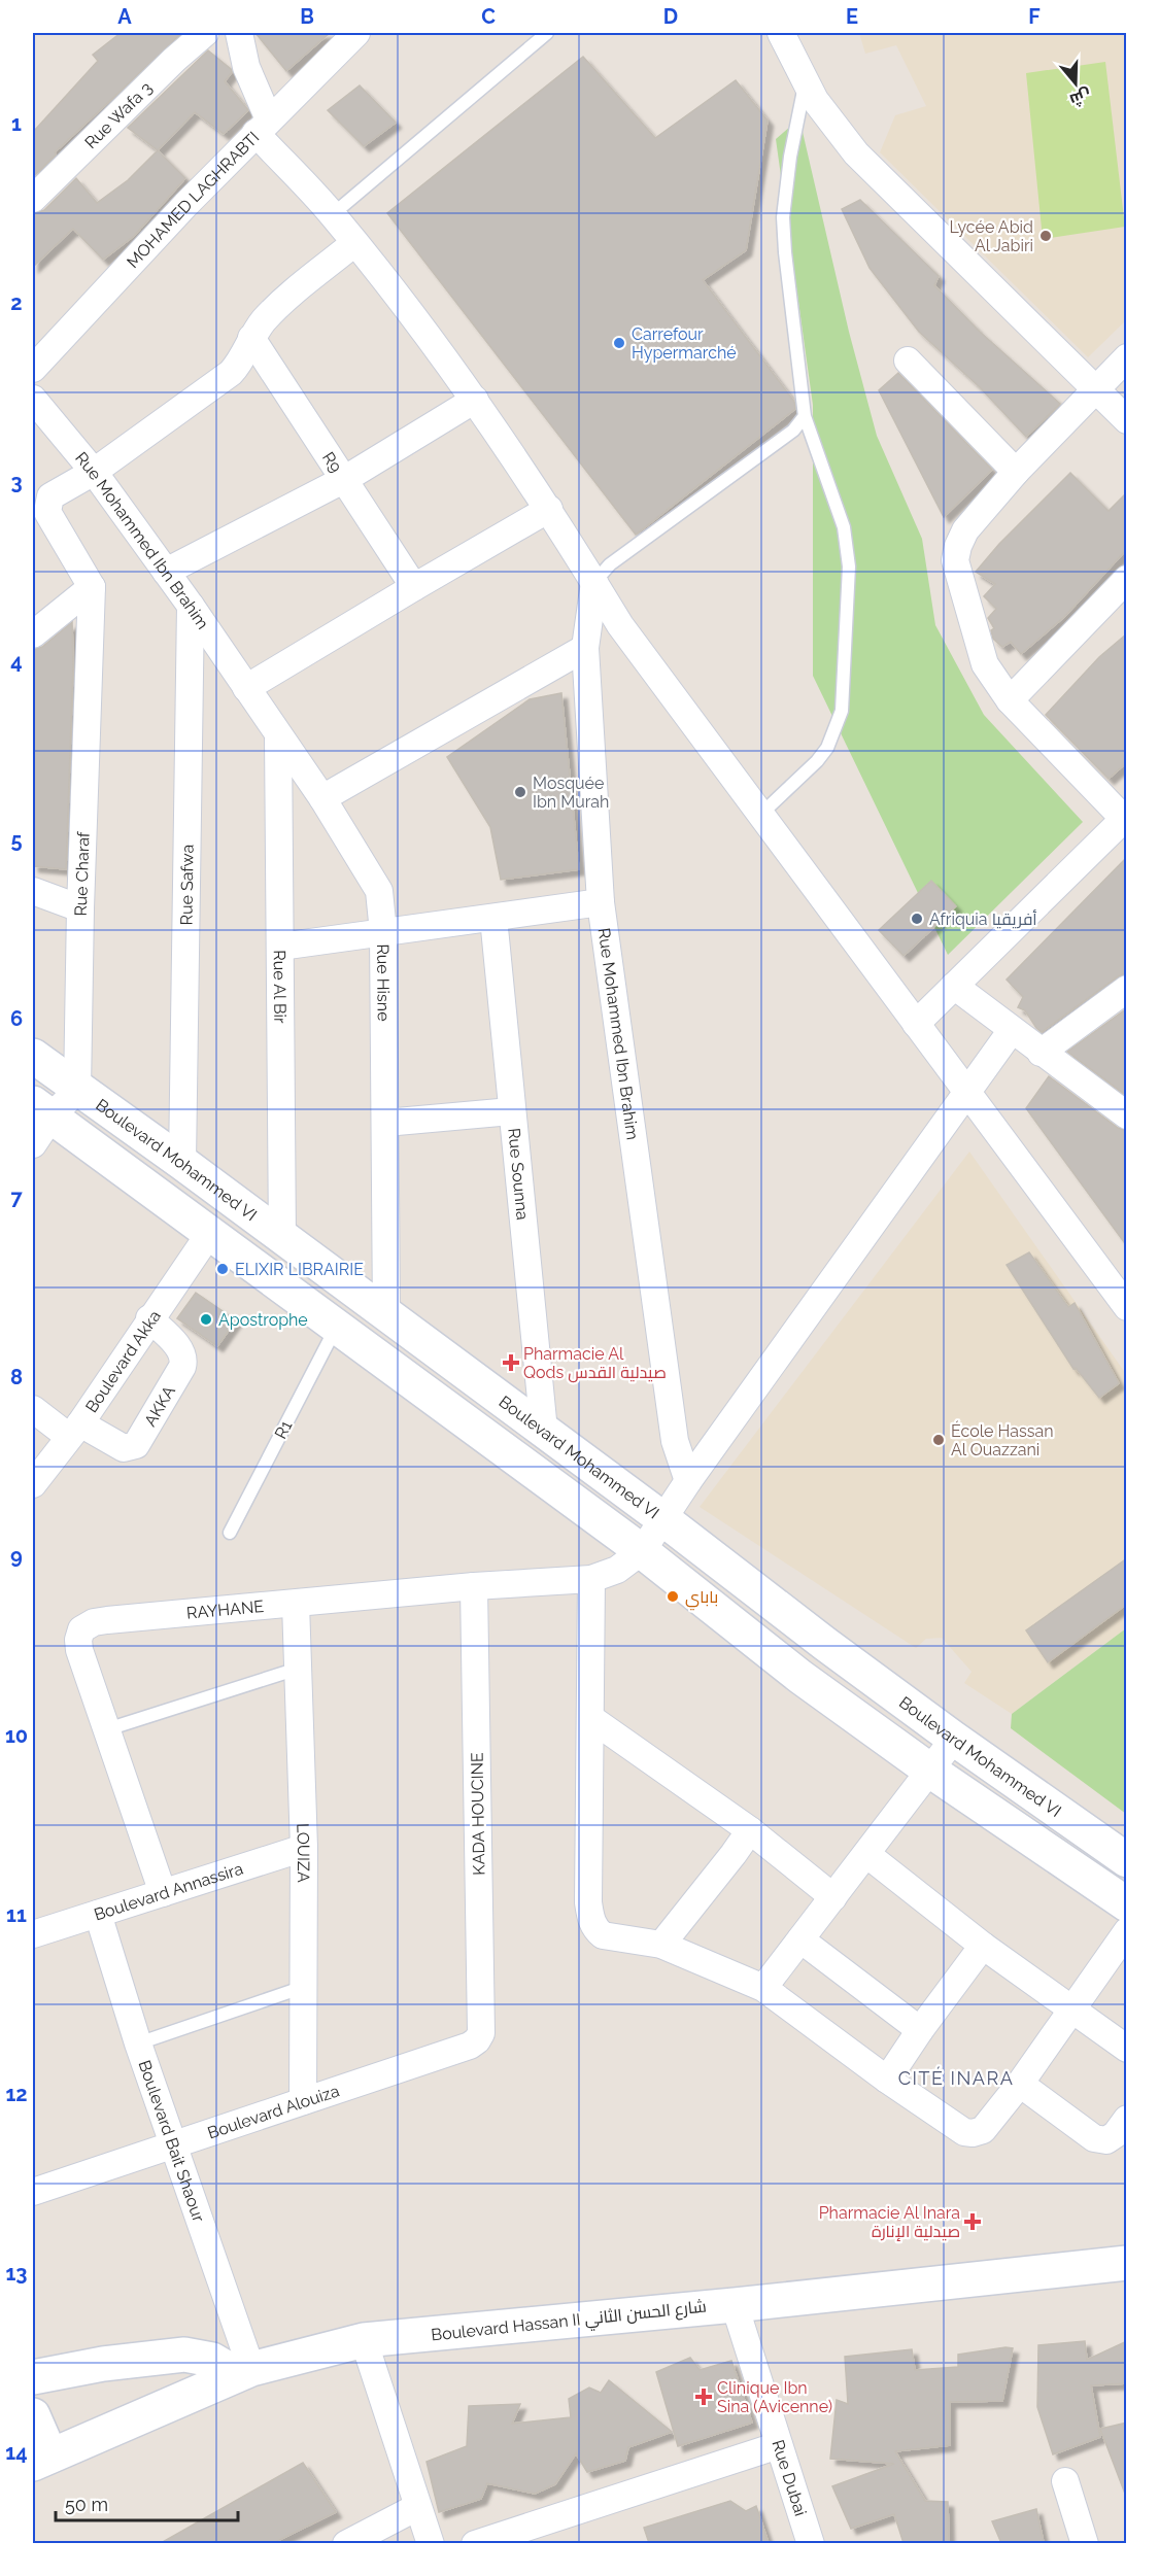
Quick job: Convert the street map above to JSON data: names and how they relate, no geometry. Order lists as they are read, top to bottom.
{
  "streets": {
    "main road": ["Boulevard Mohammed VI", "Boulevard Hassan II شارع الحسن الثاني"],
    "street": [
      "Rue Wafa 3",
      "MOHAMED LAGHRABTI",
      "R9",
      "Rue Mohammed Ibn Brahim",
      "Rue Charaf",
      "Rue Safwa",
      "Rue Hisne",
      "Rue Al Bir",
      "Rue Sounna",
      "Boulevard Akka",
      "AKKA",
      "RAYHANE",
      "KADA HOUCINE",
      "LOUIZA",
      "Boulevard Annassira",
      "Boulevard Alouiza",
      "Boulevard Bait Shaour",
      "Rue Dubai"
    ],
    "lane": ["R1"]
  },
  "crossings": [
    ["Rue Mohammed Ibn Brahim", "Rue Safwa"],
    ["Rue Mohammed Ibn Brahim", "Rue Hisne"],
    ["Rue Mohammed Ibn Brahim", "RAYHANE"],
    ["Rue Charaf", "Boulevard Mohammed VI"],
    ["Rue Safwa", "Boulevard Mohammed VI"],
    ["Rue Hisne", "Rue Al Bir"],
    ["Rue Hisne", "Boulevard Mohammed VI"],
    ["Rue Al Bir", "Boulevard Mohammed VI"],
    ["Boulevard Mohammed VI", "Rue Sounna"],
    ["Boulevard Mohammed VI", "RAYHANE"],
    ["Boulevard Akka", "AKKA"],
    ["RAYHANE", "KADA HOUCINE"],
    ["RAYHANE", "LOUIZA"],
    ["RAYHANE", "Boulevard Annassira"],
    ["KADA HOUCINE", "Boulevard Alouiza"],
    ["LOUIZA", "Boulevard Annassira"],
    ["LOUIZA", "Boulevard Alouiza"],
    ["Boulevard Annassira", "Boulevard Bait Shaour"],
    ["Boulevard Alouiza", "Boulevard Bait Shaour"],
    ["Boulevard Bait Shaour", "Boulevard Hassan II شارع الحسن الثاني"],
    ["Boulevard Hassan II شارع الحسن الثاني", "Rue Dubai"]
  ],
  "districts": ["CITÉ INARA"],
  "places": {
    "other": [
      "Lycée Abid Al Jabiri",
      "Carrefour Hypermarché",
      "Mosquée Ibn Murah",
      "Afriquia أفريقيا",
      "ELIXIR LIBRAIRIE",
      "Apostrophe",
      "École Hassan Al Ouazzani",
      "باباي"
    ],
    "health": ["Pharmacie Al Qods صيدلية القدس", "Pharmacie Al Inara صيدلية الإنارة", "Clinique Ibn Sina (Avicenne)"]
  },
  "scale_bar": "50 m",
  "north": "bottom",
  "grid": {
    "columns": [
      "A",
      "B",
      "C",
      "D",
      "E",
      "F"
    ],
    "rows": [
      "1",
      "2",
      "3",
      "4",
      "5",
      "6",
      "7",
      "8",
      "9",
      "10",
      "11",
      "12",
      "13",
      "14"
    ]
  }
}
